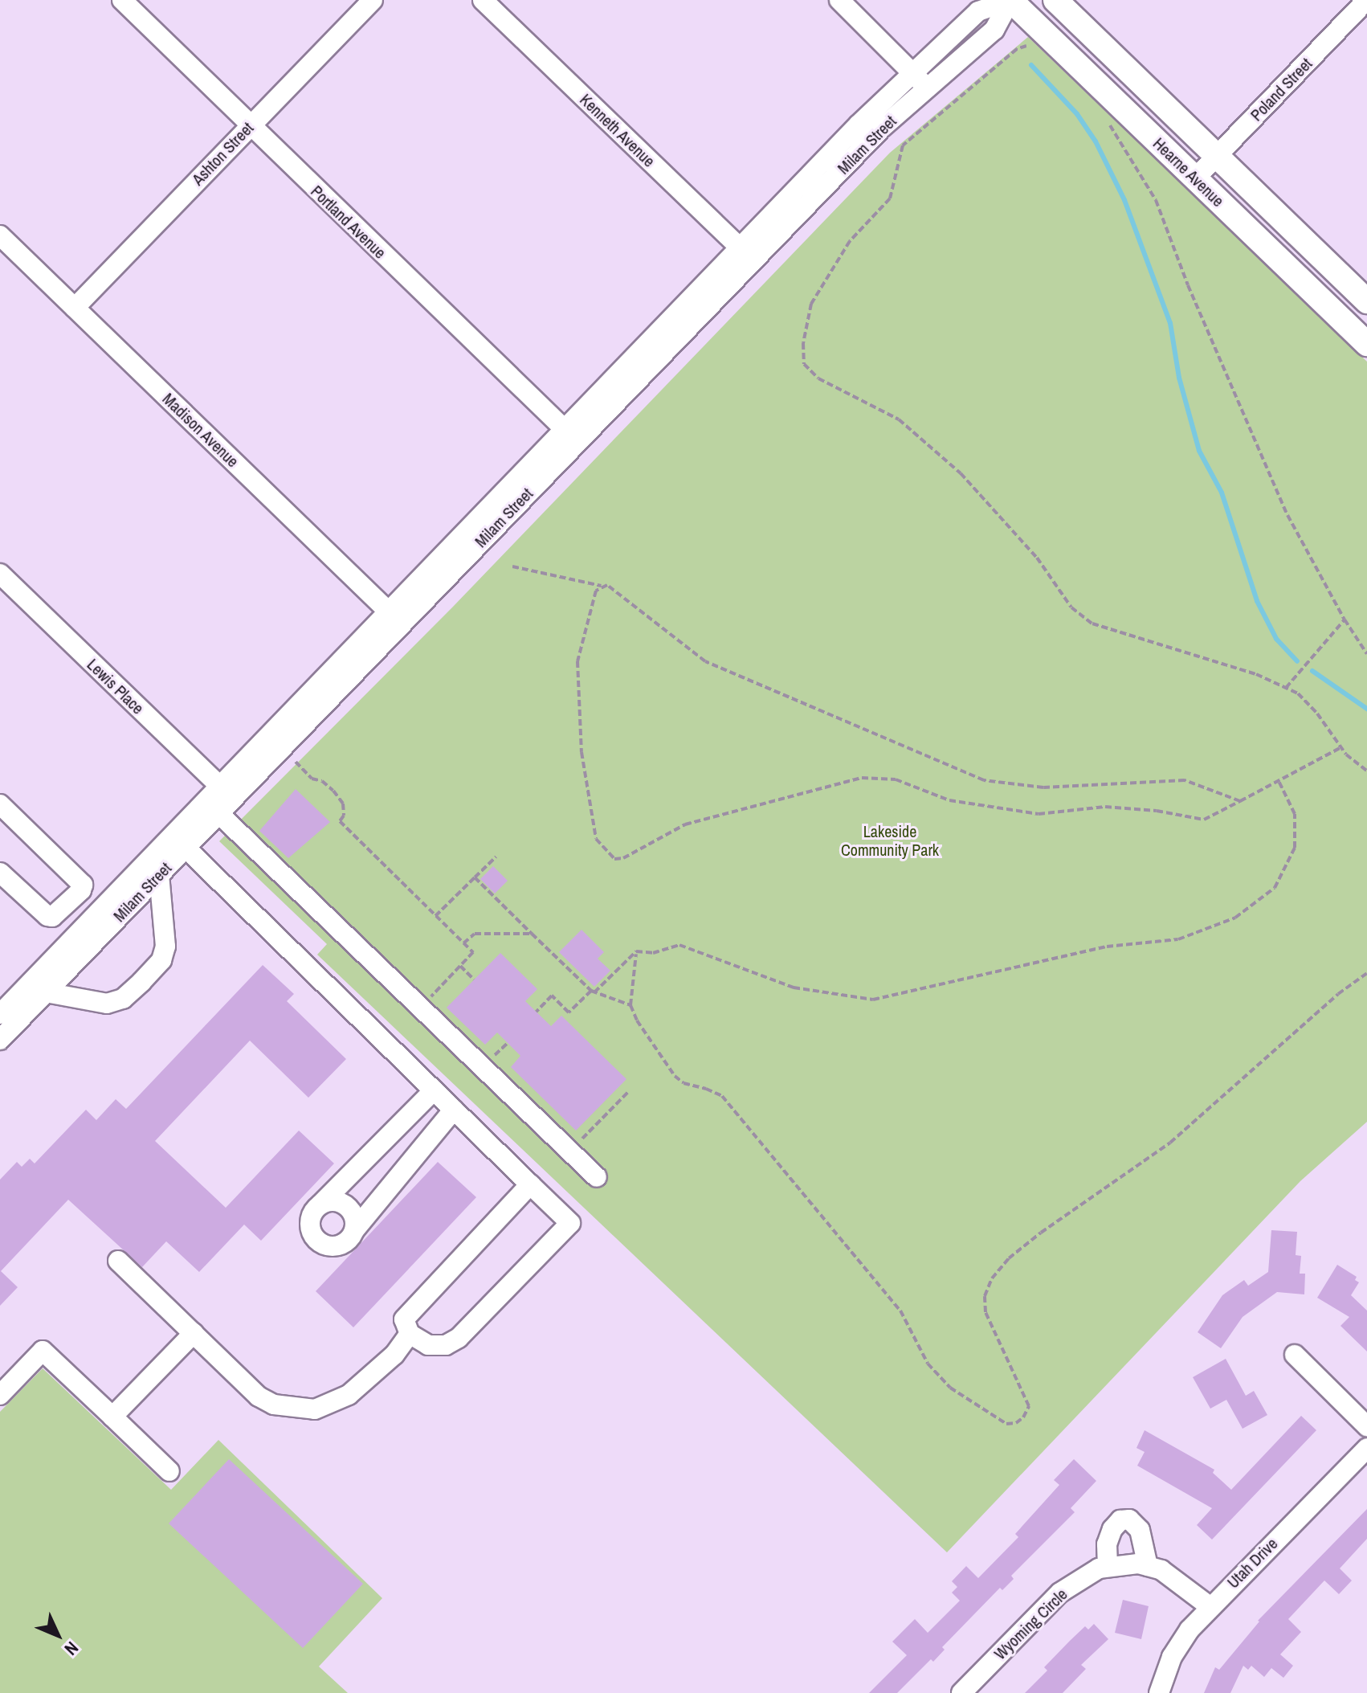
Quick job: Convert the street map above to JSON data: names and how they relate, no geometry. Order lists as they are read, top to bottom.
{
  "streets": {
    "main road": ["Hearne Avenue"],
    "street": [
      "Poland Street",
      "Kenneth Avenue",
      "Milam Street",
      "Ashton Street",
      "Portland Avenue",
      "Madison Avenue",
      "Lewis Place",
      "Utah Drive",
      "Wyoming Circle"
    ]
  },
  "crossings": [
    ["Poland Street", "Hearne Avenue"],
    ["Kenneth Avenue", "Milam Street"],
    ["Milam Street", "Hearne Avenue"],
    ["Milam Street", "Portland Avenue"],
    ["Milam Street", "Madison Avenue"],
    ["Milam Street", "Lewis Place"],
    ["Ashton Street", "Portland Avenue"],
    ["Ashton Street", "Madison Avenue"],
    ["Utah Drive", "Wyoming Circle"]
  ],
  "parks": ["Lakeside Community Park"],
  "north": "bottom right"
}
